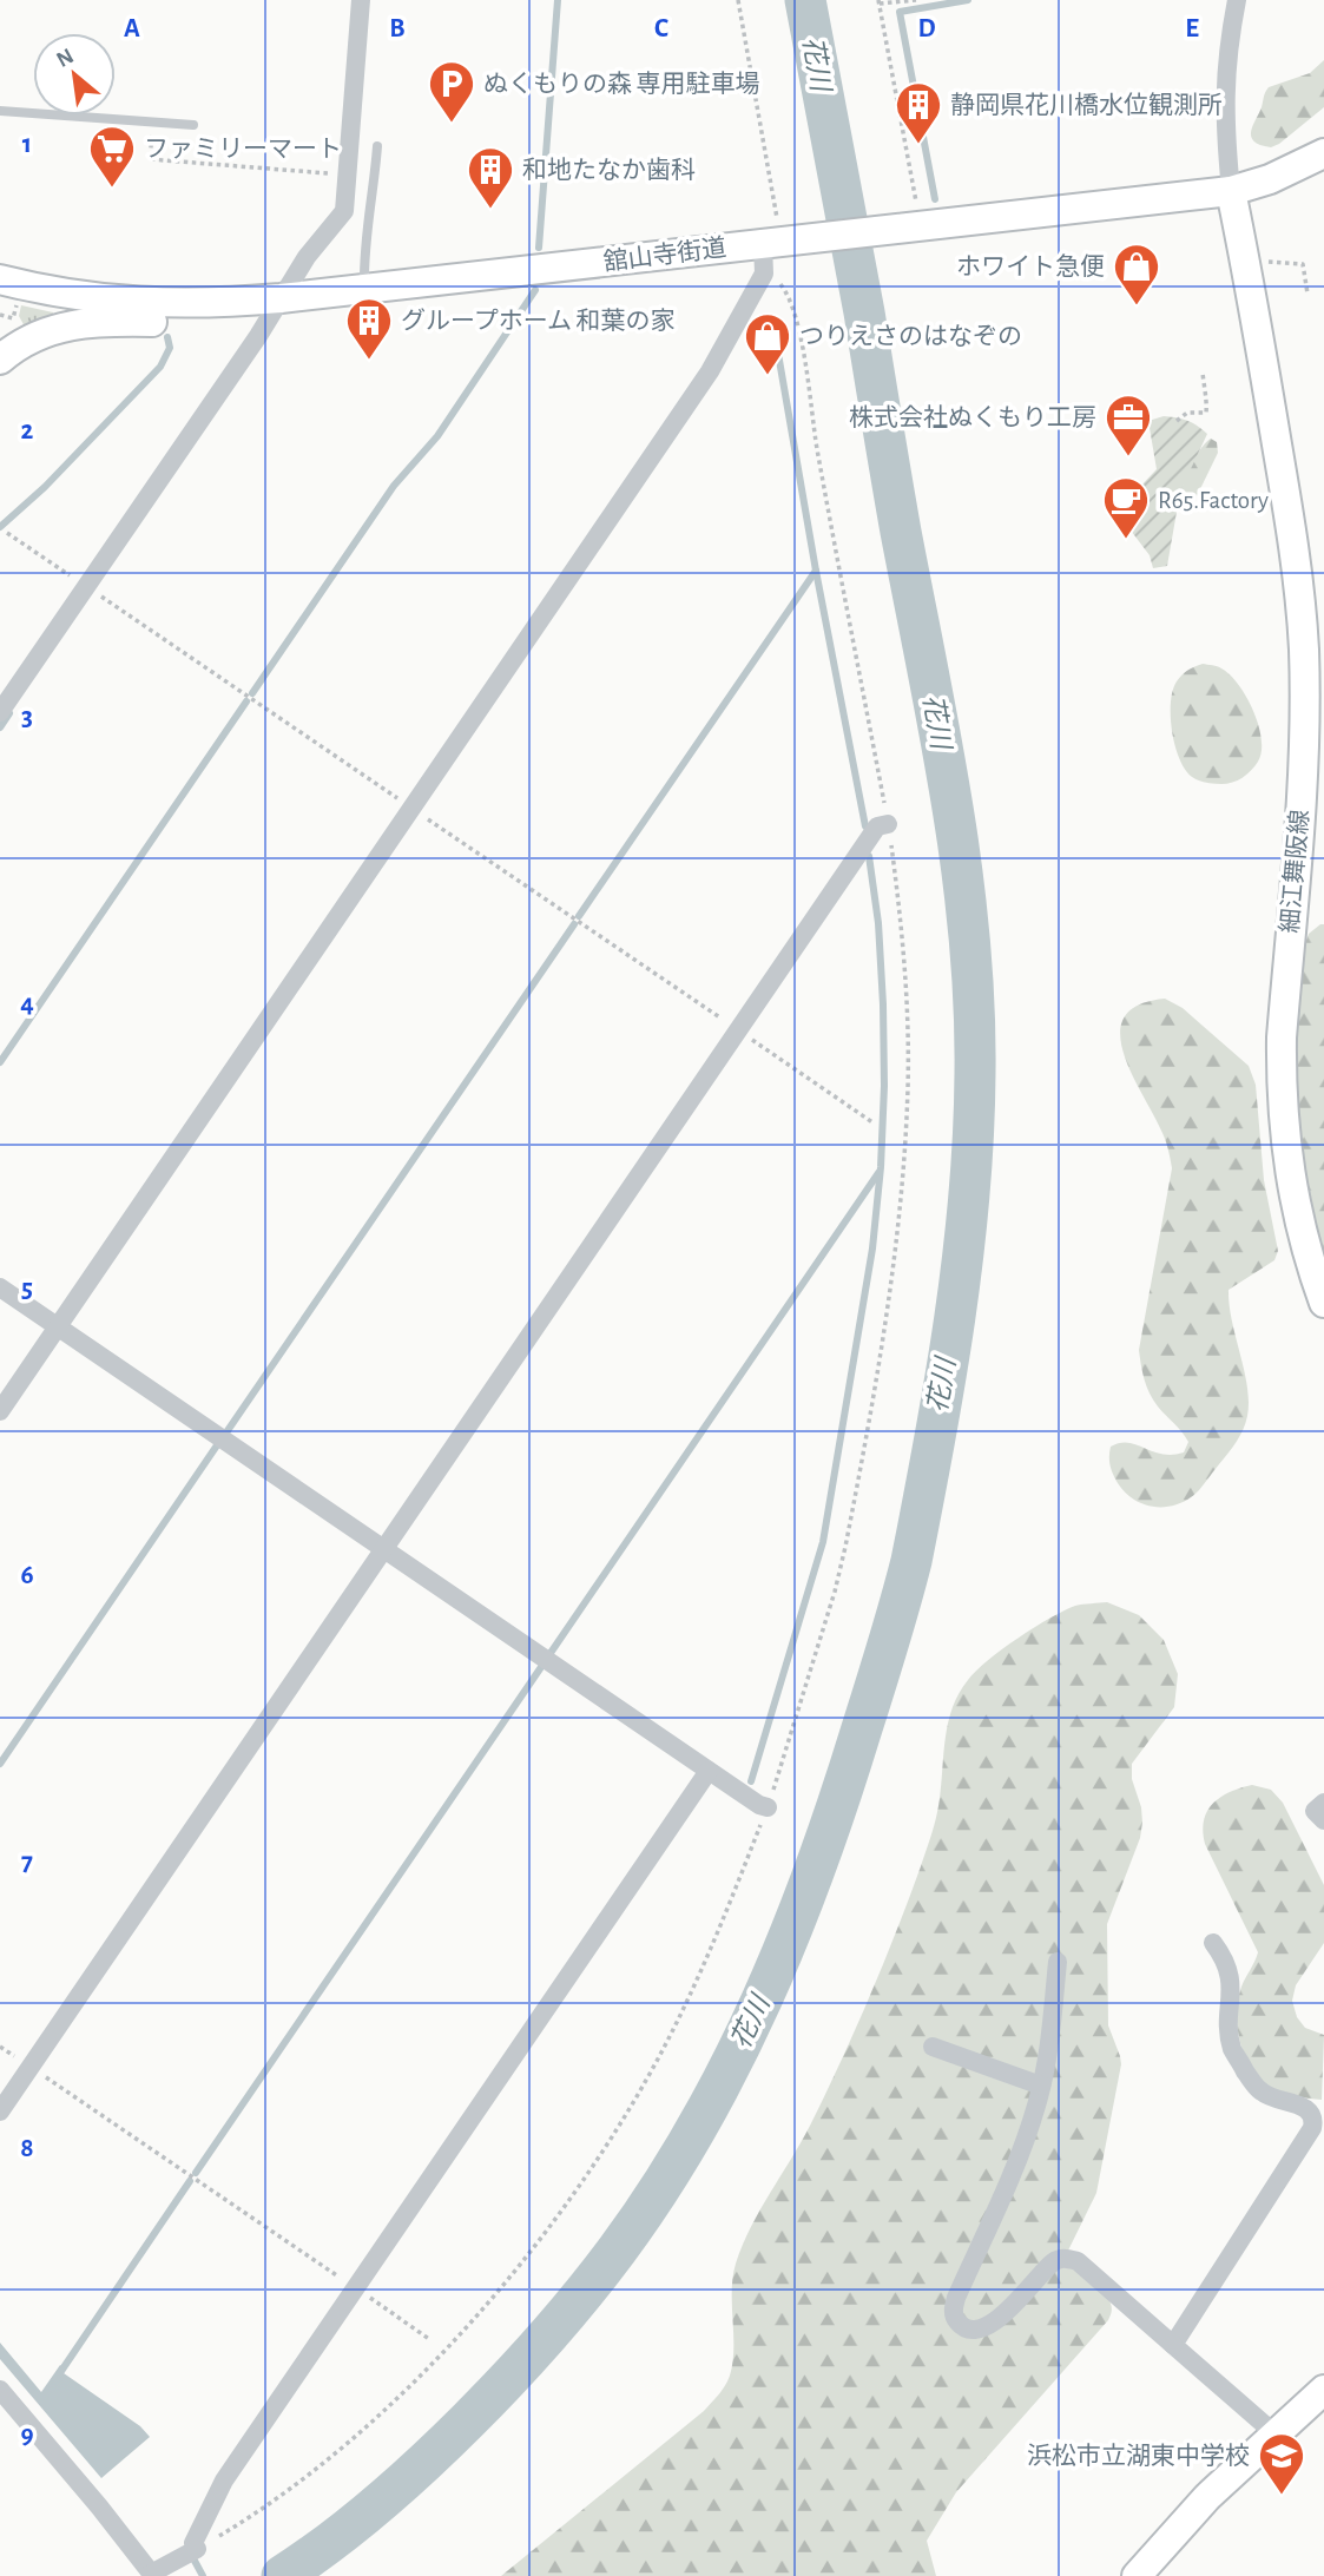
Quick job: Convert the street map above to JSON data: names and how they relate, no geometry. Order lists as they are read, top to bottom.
{
  "streets": {
    "main road": ["舘山寺街道", "細江舞阪線"]
  },
  "crossings": [
    ["舘山寺街道", "細江舞阪線"]
  ],
  "water": ["花川"],
  "places": {
    "parking": ["ぬくもりの森 専用駐車場"],
    "building": ["静岡県花川橋水位観測所", "和地たなか歯科", "グループホーム 和葉の家"],
    "supermarket": ["ファミリーマート"],
    "shop": ["ホワイト急便", "つりえさのはなぞの"],
    "office": ["株式会社ぬくもり工房"],
    "cafe": ["R65.Factory"],
    "school or university": ["浜松市立湖東中学校"]
  },
  "north": "top left",
  "grid": {
    "columns": [
      "A",
      "B",
      "C",
      "D",
      "E"
    ],
    "rows": [
      "1",
      "2",
      "3",
      "4",
      "5",
      "6",
      "7",
      "8",
      "9"
    ]
  }
}
